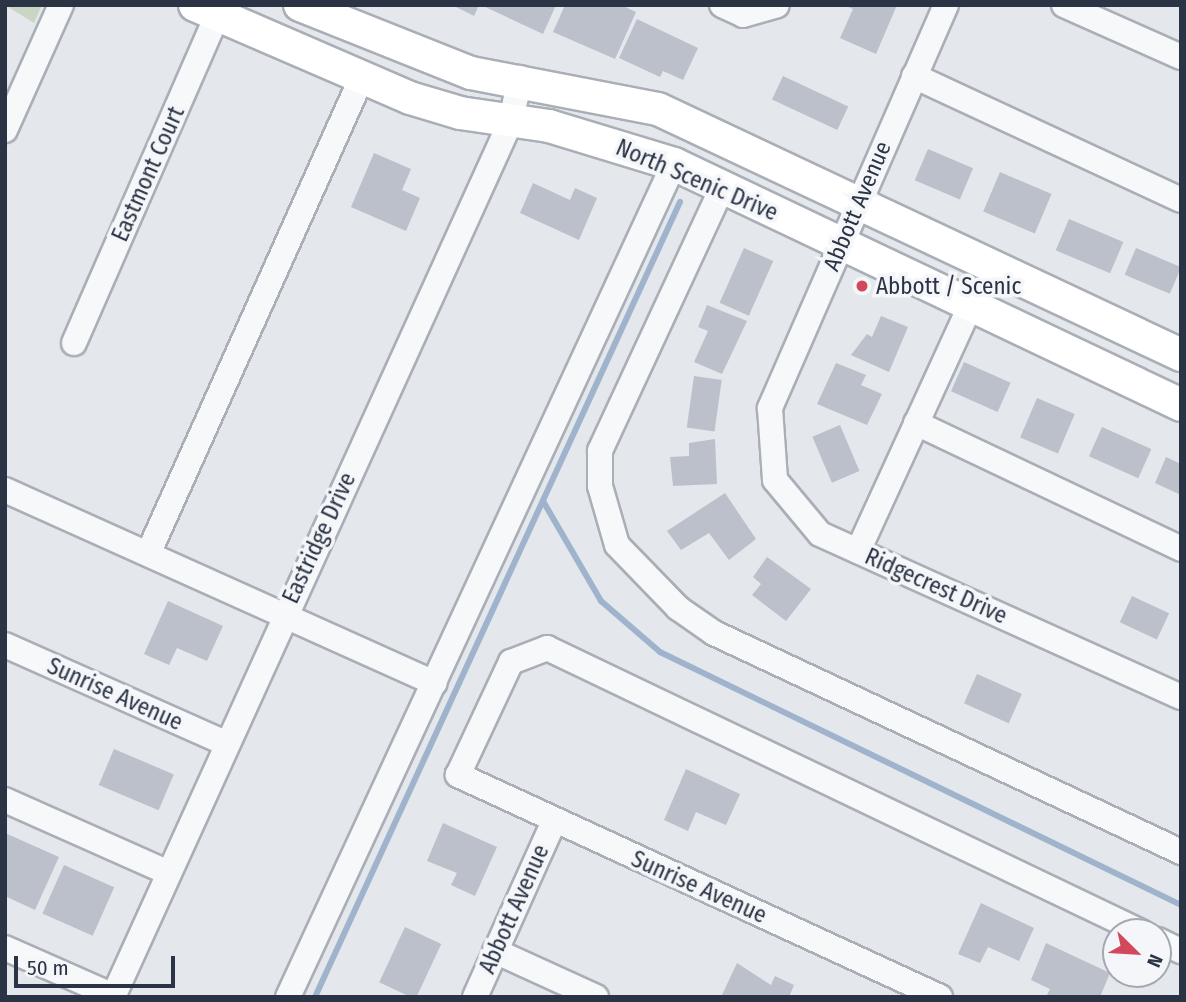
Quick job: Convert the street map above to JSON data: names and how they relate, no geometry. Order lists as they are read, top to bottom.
{
  "streets": {
    "main road": ["North Scenic Drive"],
    "street": [
      "Eastmont Court",
      "Abbott Avenue",
      "Eastridge Drive",
      "Ridgecrest Drive",
      "Sunrise Avenue"
    ]
  },
  "crossings": [
    ["Eastmont Court", "North Scenic Drive"],
    ["North Scenic Drive", "Abbott Avenue"],
    ["North Scenic Drive", "Eastridge Drive"],
    ["Abbott Avenue", "Ridgecrest Drive"],
    ["Abbott Avenue", "Sunrise Avenue"],
    ["Eastridge Drive", "Sunrise Avenue"]
  ],
  "places": ["Abbott / Scenic"],
  "scale_bar": "50 m",
  "north": "bottom right"
}
